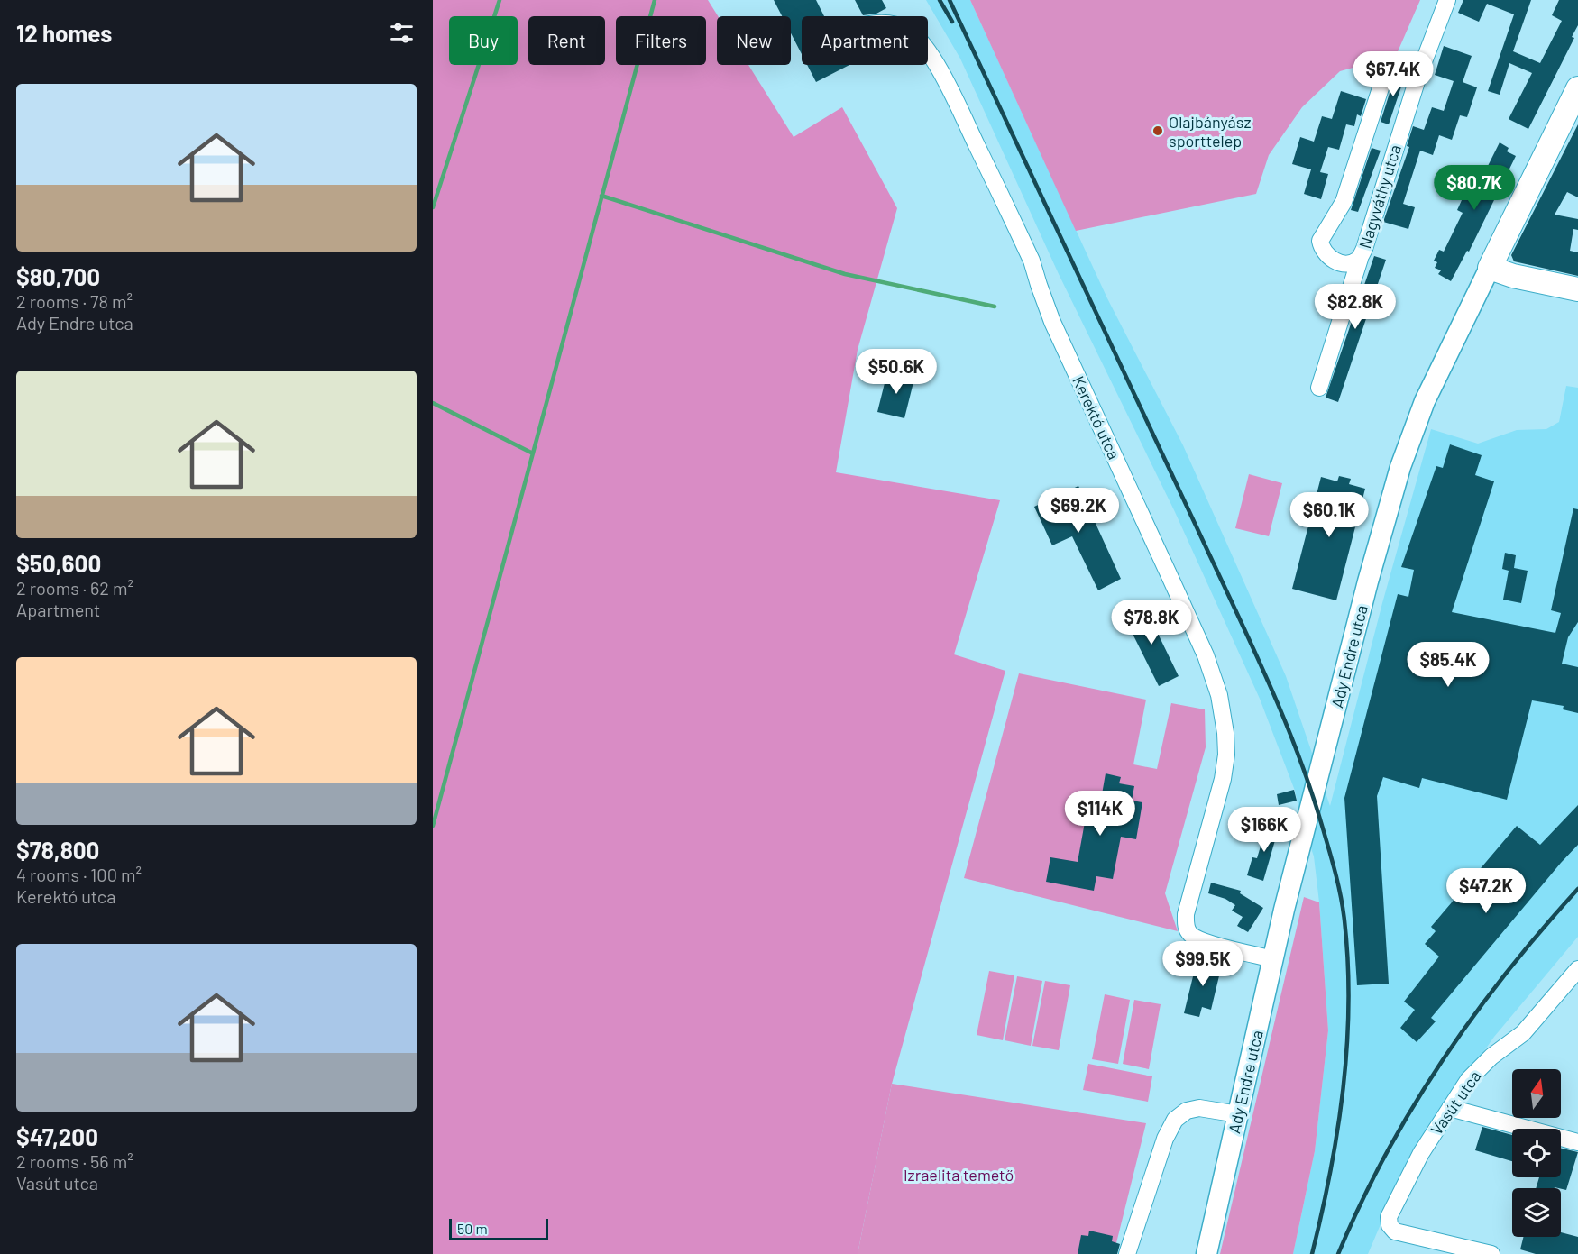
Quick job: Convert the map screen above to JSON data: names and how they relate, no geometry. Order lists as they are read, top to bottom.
{
  "streets": {
    "main road": ["Ady Endre utca"],
    "street": ["Nagyváthy utca", "Kerektó utca", "Vasút utca"]
  },
  "crossings": [
    ["Kerektó utca", "Ady Endre utca"]
  ],
  "parks": ["Izraelita temető"],
  "places": ["Olajbányász sporttelep"],
  "scale_bar": "50 m",
  "north": "top",
  "page": {
    "heading": "12 homes",
    "chip": [
      "Buy",
      "Rent",
      "Filters",
      "New",
      "Apartment"
    ],
    "price": [
      "$67.4K",
      "$80.7K",
      "$82.8K",
      "$50.6K",
      "$69.2K",
      "$60.1K",
      "$78.8K",
      "$85.4K",
      "$114K",
      "$166K",
      "$47.2K",
      "$99.5K"
    ],
    "list": [
      {
        "name": "$80,700",
        "note": "2 rooms · 78 m² · Ady Endre utca"
      },
      {
        "name": "$50,600",
        "note": "2 rooms · 62 m² · Apartment"
      },
      {
        "name": "$78,800",
        "note": "4 rooms · 100 m² · Kerektó utca"
      },
      {
        "name": "$47,200",
        "note": "2 rooms · 56 m² · Vasút utca"
      }
    ],
    "scale": "50 m"
  }
}
